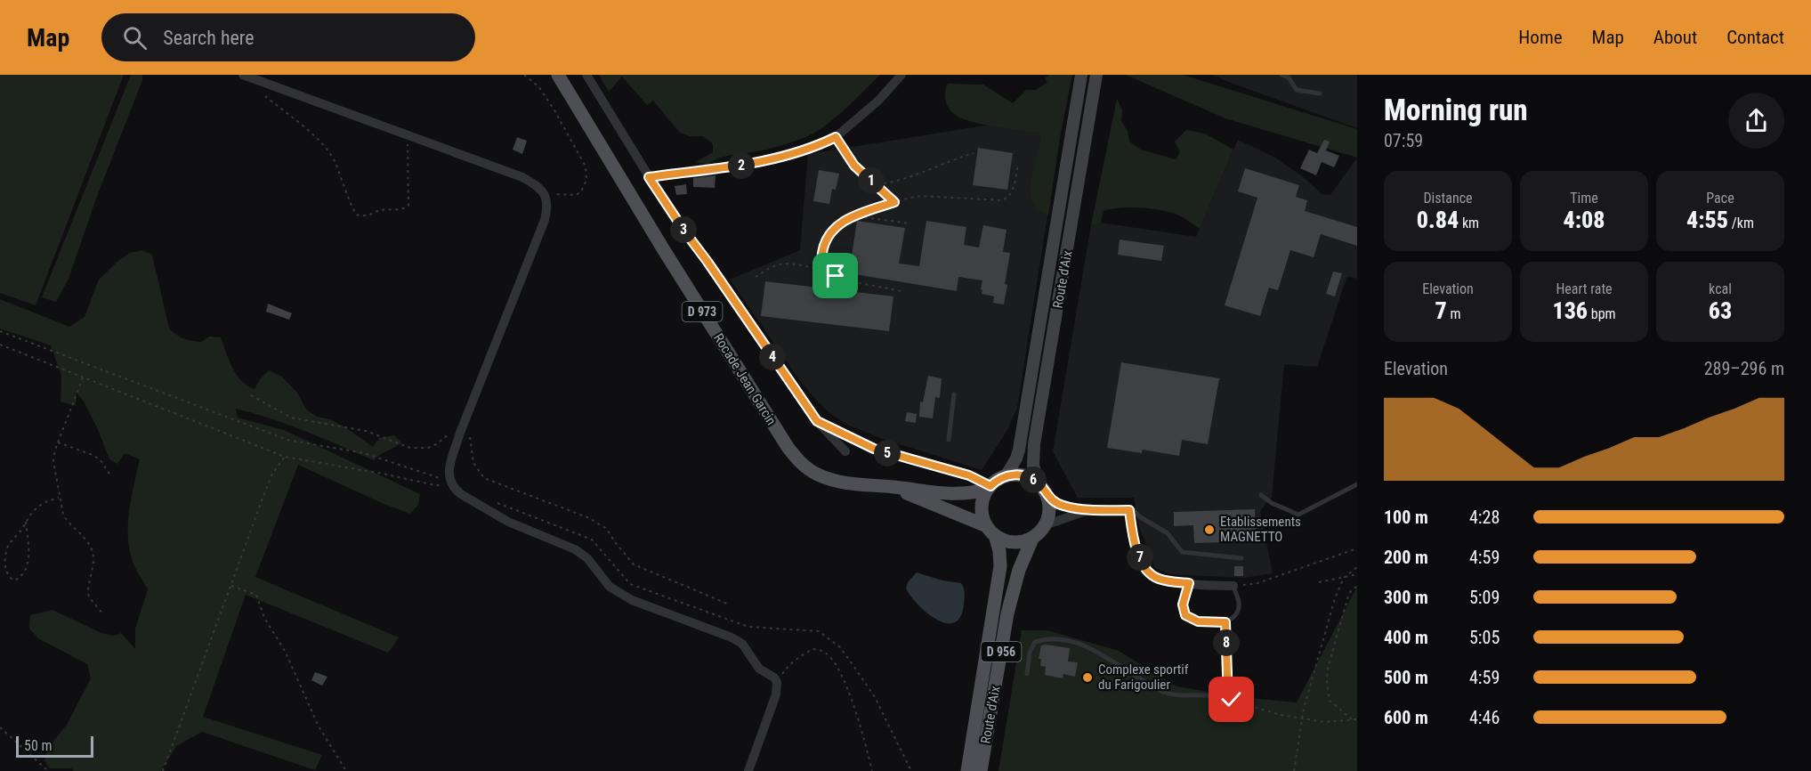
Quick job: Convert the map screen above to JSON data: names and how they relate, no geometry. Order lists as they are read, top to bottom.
{
  "streets": {
    "main road": [
      "Route d'Aix",
      "D 973",
      "Rocade Jean Garcin",
      "D 956"
    ]
  },
  "crossings": [
    ["Route d'Aix", "Rocade Jean Garcin"]
  ],
  "places": ["Etablissements MAGNETTO", "Complexe sportif du Farigoulier"],
  "scale_bar": "50 m",
  "page": {
    "header": "Map",
    "search": "Search here",
    "nav": [
      "Home",
      "Map",
      "About",
      "Contact"
    ],
    "heading": ["Morning run", "07:59"],
    "pins": [
      "2",
      "1",
      "3",
      "4",
      "5",
      "6",
      "7",
      "8"
    ],
    "stats": [
      ["Distance", "0.84 km"],
      ["Time", "4:08"],
      ["Pace", "4:55 /km"],
      ["Elevation", "7 m"],
      ["Heart rate", "136 bpm"],
      ["kcal", "63"]
    ],
    "chart": ["Elevation", "289–296 m"],
    "list": [
      {
        "name": "100 m",
        "note": "4:28"
      },
      {
        "name": "200 m",
        "note": "4:59"
      },
      {
        "name": "300 m",
        "note": "5:09"
      },
      {
        "name": "400 m",
        "note": "5:05"
      },
      {
        "name": "500 m",
        "note": "4:59"
      },
      {
        "name": "600 m",
        "note": "4:46"
      }
    ],
    "scale": "50 m"
  }
}
